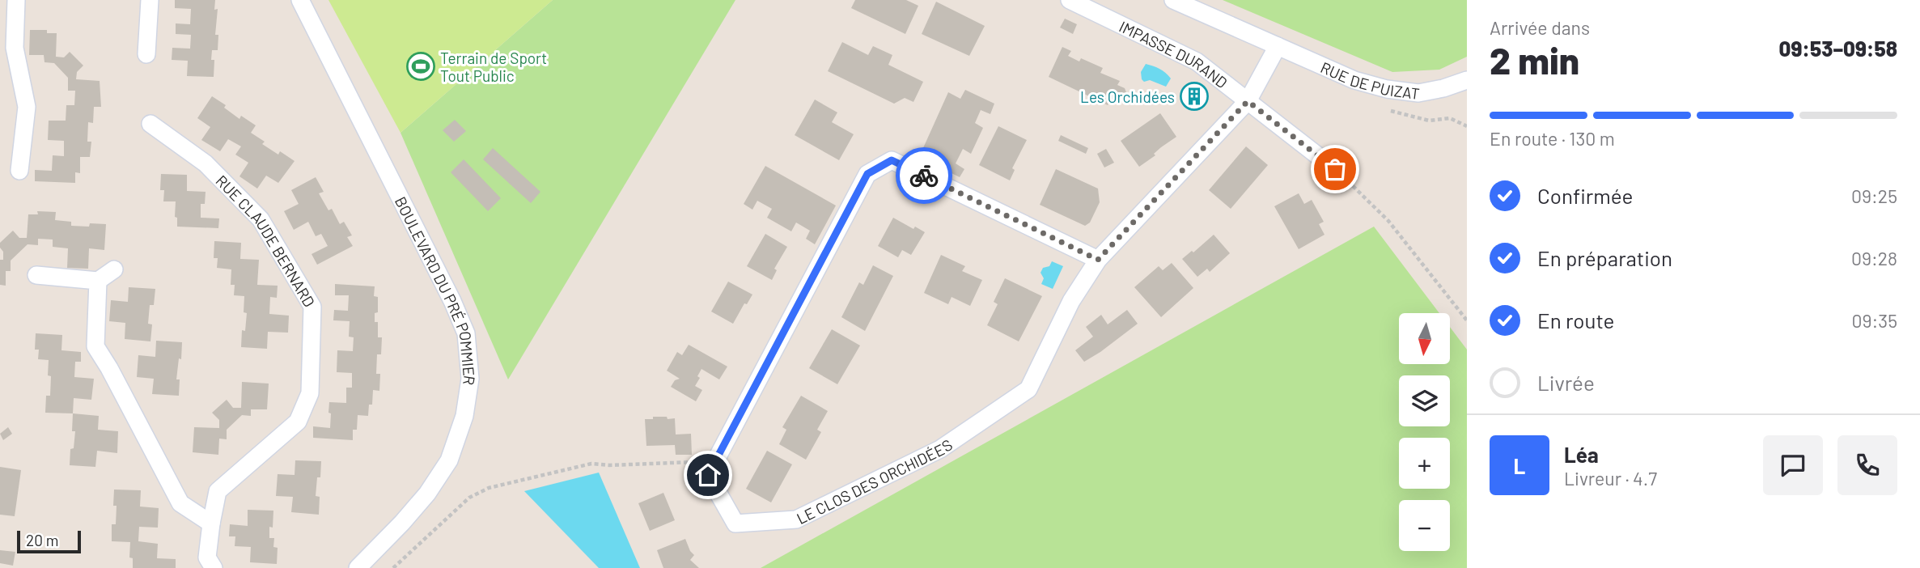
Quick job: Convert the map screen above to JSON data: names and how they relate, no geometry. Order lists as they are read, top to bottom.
{
  "streets": {
    "street": [
      "IMPASSE DURAND",
      "RUE DE PUIZAT",
      "RUE CLAUDE BERNARD",
      "BOULEVARD DU PRÉ POMMIER",
      "LE CLOS DES ORCHIDÉES"
    ]
  },
  "crossings": [
    ["IMPASSE DURAND", "LE CLOS DES ORCHIDÉES"]
  ],
  "places": {
    "sports": ["Terrain de Sport Tout Public"],
    "building": ["Les Orchidées"]
  },
  "scale_bar": "20 m",
  "north": "bottom",
  "page": {
    "heading": ["2 min", "Arrivée dans", "09:53–09:58"],
    "panel": ["Léa", "Livreur · 4.7"],
    "bar": "En route · 130 m",
    "list": [
      ["Confirmée", "09:25"],
      ["En préparation", "09:28"],
      ["En route", "09:35"],
      "Livrée"
    ],
    "map_buttons": ["+", "−"],
    "round": "L",
    "scale": "20 m"
  }
}
